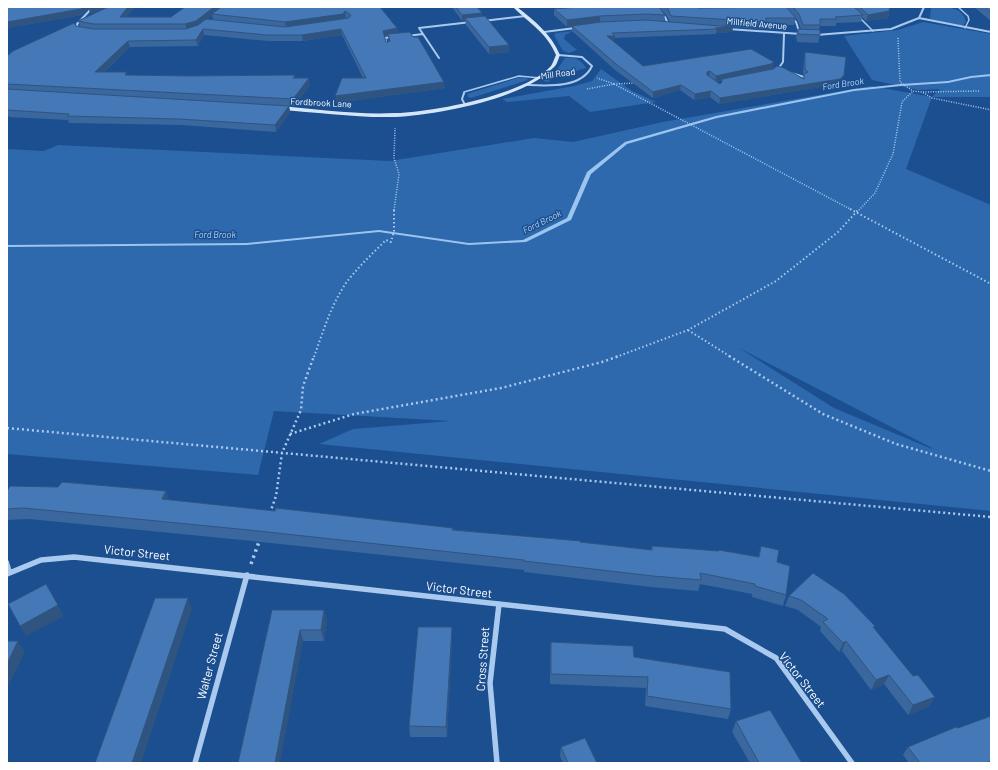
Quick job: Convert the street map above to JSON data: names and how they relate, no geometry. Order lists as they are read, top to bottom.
{
  "streets": {
    "street": [
      "Millfield Avenue",
      "Mill Road",
      "Fordbrook Lane",
      "Victor Street",
      "Cross Street",
      "Walter Street"
    ]
  },
  "crossings": [
    ["Mill Road", "Fordbrook Lane"],
    ["Victor Street", "Cross Street"],
    ["Victor Street", "Walter Street"]
  ],
  "water": ["Ford Brook"]
}
